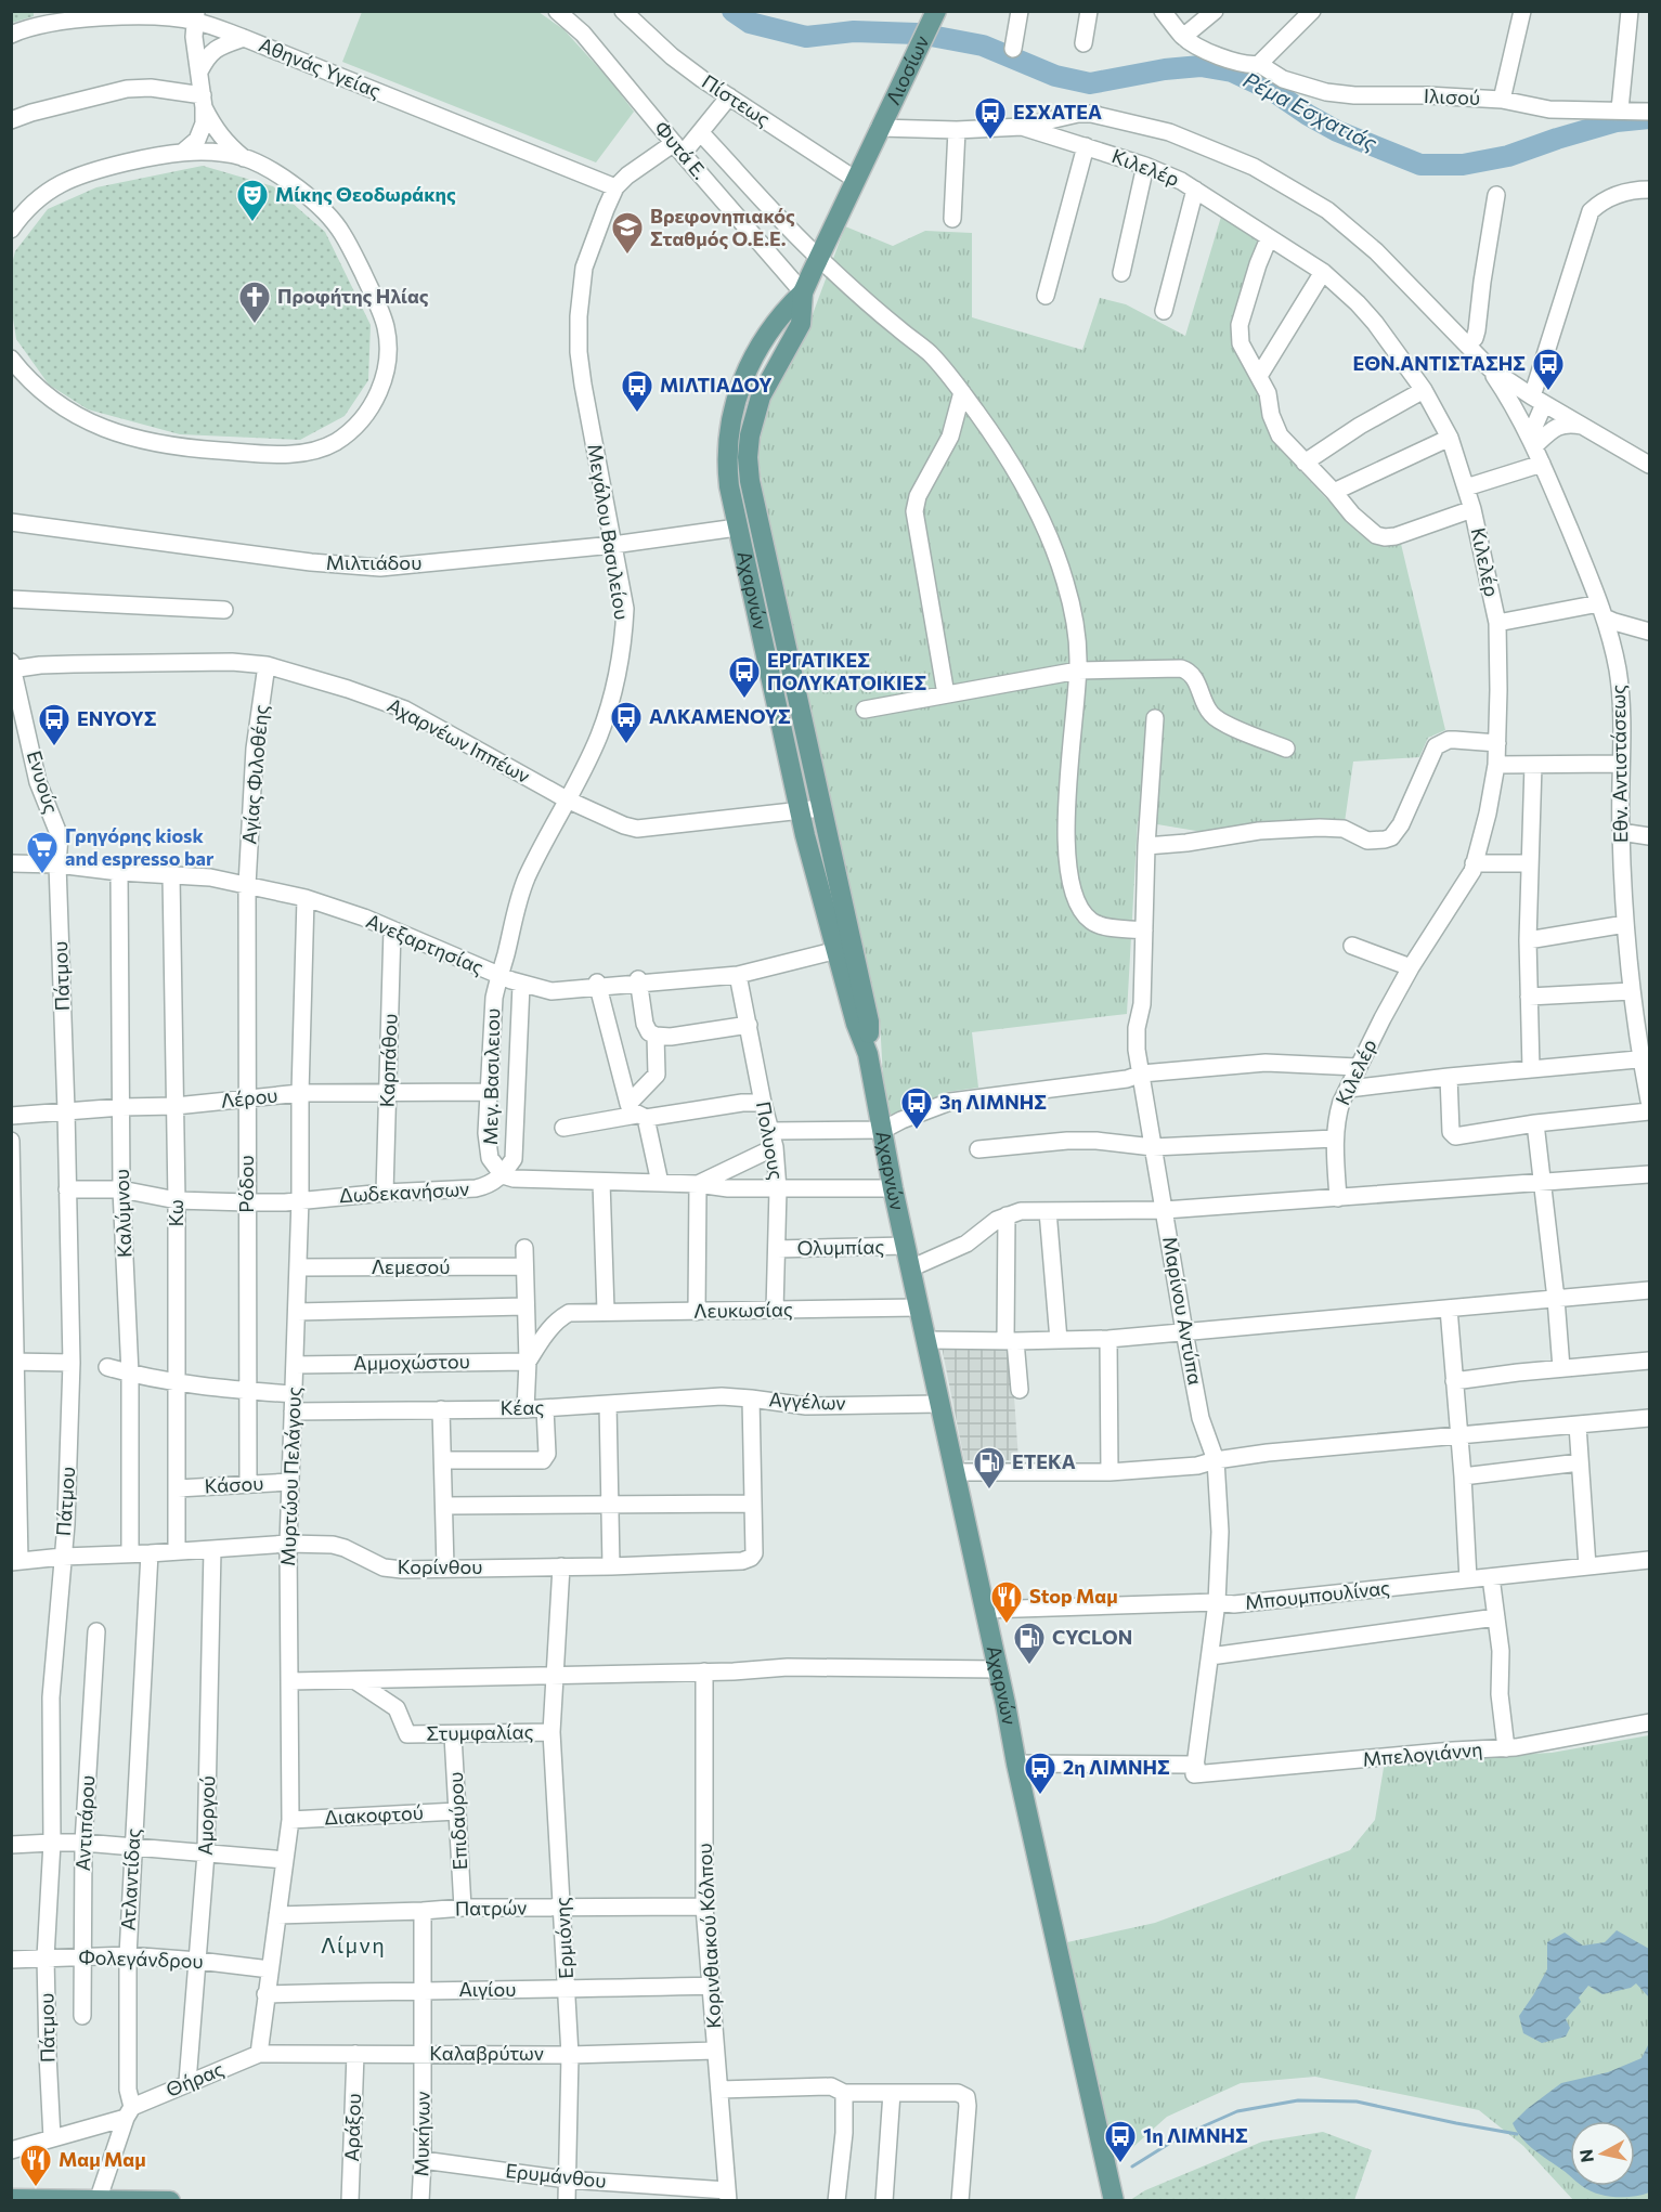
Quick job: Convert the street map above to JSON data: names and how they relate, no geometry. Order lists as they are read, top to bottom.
{
  "streets": {
    "main road": ["Λιοσίων", "Αχαρνών"],
    "street": [
      "Αθηνάς Υγείας",
      "Ιλισού",
      "Πίστεως",
      "Φυτά Ε.",
      "Κιλελέρ",
      "Μεγάλου Βασιλείου",
      "Μιλτιάδου",
      "Αχαρνέων Ιππέων",
      "Εθν. Αντιστάσεως",
      "Αγίας Φιλοθέης",
      "Ενυούς",
      "Ανεξαρτησίας",
      "Πάτμου",
      "Καρπάθου",
      "Μεγ. Βασιλειου",
      "Λέρου",
      "Πολυους",
      "Ρόδου",
      "Δωδεκανήσων",
      "Καλύμνου",
      "Κω",
      "Ολυμπίας",
      "Λεμεσού",
      "Λευκωσίας",
      "Μαρίνου Αντύπα",
      "Αμμοχώστου",
      "Αγγέλων",
      "Κέας",
      "Μυρτώου Πελάγους",
      "Κάσου",
      "Κορίνθου",
      "Μπουμπουλίνας",
      "Στυμφαλίας",
      "Μπελογιάννη",
      "Αμοργού",
      "Διακοφτού",
      "Επιδαύρου",
      "Αντιπάρου",
      "Ατλαντίδας",
      "Πατρών",
      "Κορινθιακού Κόλπου",
      "Ερμιόνης",
      "Φολεγάνδρου",
      "Αιγίου",
      "Καλαβρύτων",
      "Θήρας",
      "Αράξου",
      "Μυκήνων",
      "Ερυμάνθου"
    ]
  },
  "crossings": [
    ["Αθηνάς Υγείας", "Μεγάλου Βασιλείου"],
    ["Λιοσίων", "Αχαρνών"],
    ["Πίστεως", "Αχαρνών"],
    ["Φυτά Ε.", "Αχαρνών"],
    ["Μεγάλου Βασιλείου", "Μιλτιάδου"],
    ["Μεγάλου Βασιλείου", "Αχαρνέων Ιππέων"],
    ["Μεγάλου Βασιλείου", "Ανεξαρτησίας"],
    ["Μεγάλου Βασιλείου", "Μεγ. Βασιλειου"],
    ["Μιλτιάδου", "Αχαρνών"],
    ["Αχαρνών", "Αχαρνέων Ιππέων"],
    ["Αχαρνών", "Ανεξαρτησίας"],
    ["Αχαρνών", "Ολυμπίας"],
    ["Αχαρνών", "Λευκωσίας"],
    ["Αχαρνών", "Αγγέλων"],
    ["Αχαρνών", "Μπουμπουλίνας"],
    ["Αχαρνών", "Μπελογιάννη"],
    ["Αχαρνέων Ιππέων", "Αγίας Φιλοθέης"],
    ["Αχαρνέων Ιππέων", "Ενυούς"],
    ["Αγίας Φιλοθέης", "Ανεξαρτησίας"],
    ["Αγίας Φιλοθέης", "Ρόδου"],
    ["Ενυούς", "Ανεξαρτησίας"],
    ["Ενυούς", "Πάτμου"],
    ["Ανεξαρτησίας", "Πάτμου"],
    ["Ανεξαρτησίας", "Καρπάθου"],
    ["Ανεξαρτησίας", "Μεγ. Βασιλειου"],
    ["Ανεξαρτησίας", "Πολυους"],
    ["Ανεξαρτησίας", "Ρόδου"],
    ["Ανεξαρτησίας", "Καλύμνου"],
    ["Ανεξαρτησίας", "Κω"],
    ["Ανεξαρτησίας", "Μυρτώου Πελάγους"],
    ["Πάτμου", "Λέρου"],
    ["Πάτμου", "Δωδεκανήσων"],
    ["Πάτμου", "Κορίνθου"],
    ["Πάτμου", "Φολεγάνδρου"],
    ["Πάτμου", "Θήρας"],
    ["Καρπάθου", "Λέρου"],
    ["Καρπάθου", "Δωδεκανήσων"],
    ["Μεγ. Βασιλειου", "Λέρου"],
    ["Μεγ. Βασιλειου", "Δωδεκανήσων"],
    ["Λέρου", "Ρόδου"],
    ["Λέρου", "Καλύμνου"],
    ["Λέρου", "Κω"],
    ["Λέρου", "Μυρτώου Πελάγους"],
    ["Πολυους", "Ολυμπίας"],
    ["Πολυους", "Λευκωσίας"],
    ["Ρόδου", "Δωδεκανήσων"],
    ["Ρόδου", "Κέας"],
    ["Ρόδου", "Κάσου"],
    ["Δωδεκανήσων", "Καλύμνου"],
    ["Δωδεκανήσων", "Κω"],
    ["Δωδεκανήσων", "Μυρτώου Πελάγους"],
    ["Καλύμνου", "Κέας"],
    ["Καλύμνου", "Κορίνθου"],
    ["Κω", "Κέας"],
    ["Κω", "Κάσου"],
    ["Κω", "Κορίνθου"],
    ["Λεμεσού", "Μυρτώου Πελάγους"],
    ["Λευκωσίας", "Αμμοχώστου"],
    ["Μαρίνου Αντύπα", "Μπουμπουλίνας"],
    ["Μαρίνου Αντύπα", "Μπελογιάννη"],
    ["Αμμοχώστου", "Μυρτώου Πελάγους"],
    ["Αγγέλων", "Κέας"],
    ["Αγγέλων", "Κορίνθου"],
    ["Κέας", "Μυρτώου Πελάγους"],
    ["Μυρτώου Πελάγους", "Κάσου"],
    ["Μυρτώου Πελάγους", "Κορίνθου"],
    ["Μυρτώου Πελάγους", "Διακοφτού"],
    ["Μυρτώου Πελάγους", "Πατρών"],
    ["Μυρτώου Πελάγους", "Φολεγάνδρου"],
    ["Μυρτώου Πελάγους", "Αιγίου"],
    ["Μυρτώου Πελάγους", "Καλαβρύτων"],
    ["Μυρτώου Πελάγους", "Θήρας"],
    ["Κορίνθου", "Αμοργού"],
    ["Κορίνθου", "Ατλαντίδας"],
    ["Κορίνθου", "Ερμιόνης"],
    ["Στυμφαλίας", "Επιδαύρου"],
    ["Στυμφαλίας", "Ερμιόνης"],
    ["Αμοργού", "Φολεγάνδρου"],
    ["Αμοργού", "Θήρας"],
    ["Διακοφτού", "Επιδαύρου"],
    ["Επιδαύρου", "Πατρών"],
    ["Αντιπάρου", "Φολεγάνδρου"],
    ["Ατλαντίδας", "Φολεγάνδρου"],
    ["Ατλαντίδας", "Θήρας"],
    ["Πατρών", "Κορινθιακού Κόλπου"],
    ["Πατρών", "Ερμιόνης"],
    ["Πατρών", "Μυκήνων"],
    ["Κορινθιακού Κόλπου", "Αιγίου"],
    ["Κορινθιακού Κόλπου", "Καλαβρύτων"],
    ["Κορινθιακού Κόλπου", "Ερυμάνθου"],
    ["Ερμιόνης", "Αιγίου"],
    ["Ερμιόνης", "Καλαβρύτων"],
    ["Ερμιόνης", "Ερυμάνθου"],
    ["Αιγίου", "Μυκήνων"],
    ["Καλαβρύτων", "Θήρας"],
    ["Καλαβρύτων", "Αράξου"],
    ["Καλαβρύτων", "Μυκήνων"],
    ["Μυκήνων", "Ερυμάνθου"]
  ],
  "districts": ["Λίμνη"],
  "water": ["Ρέμα Εσχατιάς"],
  "places": {
    "bus stop": [
      "ΕΣΧΑΤΕΑ",
      "ΕΘΝ.ΑΝΤΙΣΤΑΣΗΣ",
      "ΜΙΛΤΙΑΔΟΥ",
      "ΕΡΓΑΤΙΚΕΣ ΠΟΛΥΚΑΤΟΙΚΙΕΣ",
      "ΑΛΚΑΜΕΝΟΥΣ",
      "ΕΝΥΟΥΣ",
      "3η ΛΙΜΝΗΣ",
      "2η ΛΙΜΝΗΣ",
      "1η ΛΙΜΝΗΣ"
    ],
    "theatre": ["Μίκης Θεοδωράκης"],
    "school or university": ["Βρεφονηπιακός Σταθμός Ο.Ε.Ε."],
    "church": ["Προφήτης Ηλίας"],
    "supermarket": ["Γρηγόρης kiosk and espresso bar"],
    "fuel station": ["ΕΤΕΚΑ", "CYCLON"],
    "restaurant": ["Stop Μαμ", "Μαμ Μαμ"]
  },
  "north": "left"
}
